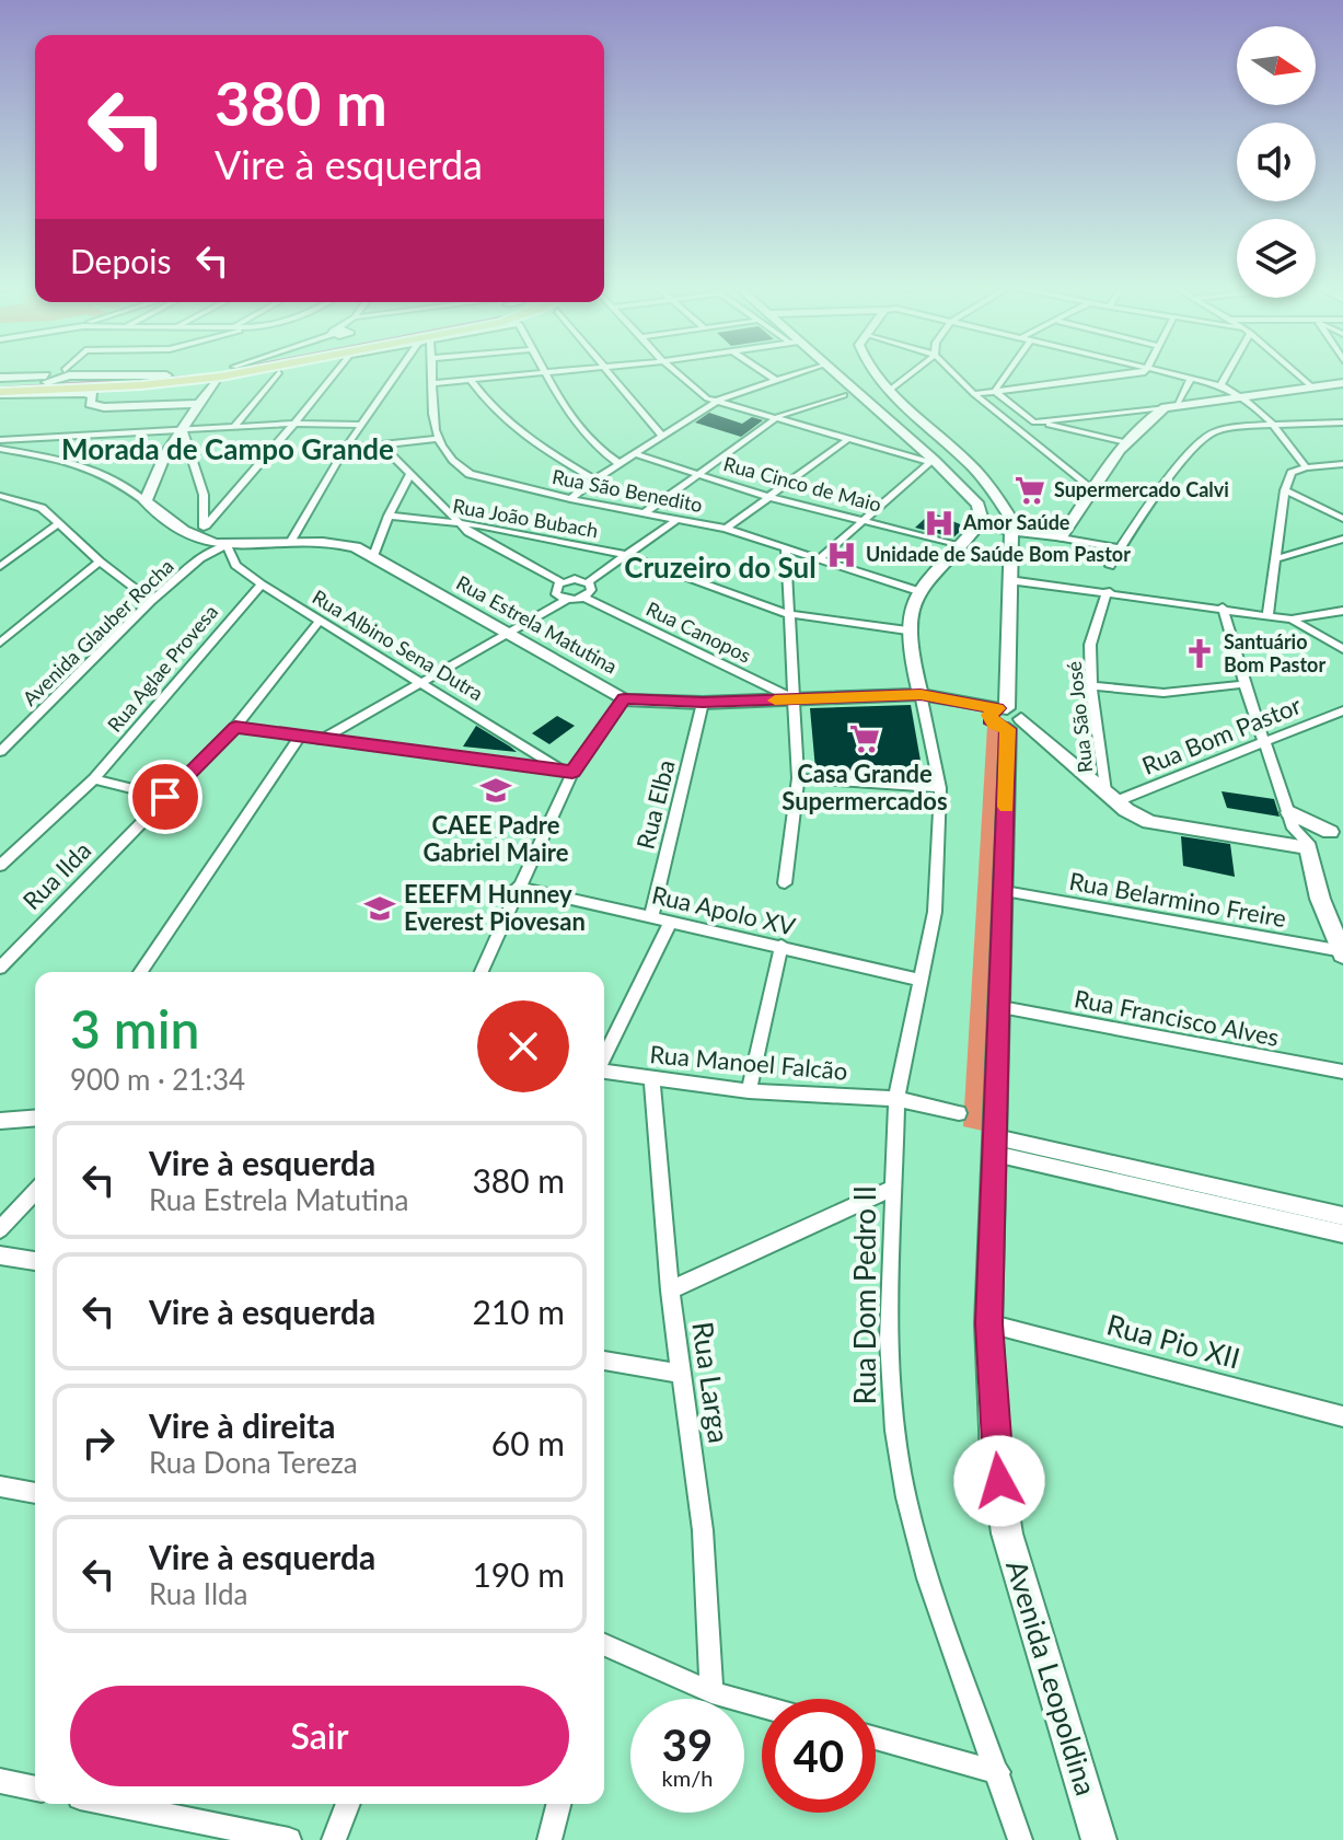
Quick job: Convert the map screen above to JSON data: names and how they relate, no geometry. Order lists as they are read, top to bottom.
{
  "streets": {
    "street": [
      "Rua Cinco de Maio",
      "Rua São Benedito",
      "Rua João Bubach",
      "Rua Estrela Matutina",
      "Avenida Glauber Rocha",
      "Rua Canopos",
      "Rua Albino Sena Dutra",
      "Rua Aglae Provesa",
      "Rua São José",
      "Rua Bom Pastor",
      "Rua Elba",
      "Rua Ilda",
      "Rua Belarmino Freire",
      "Rua Apolo XV",
      "Rua Francisco Alves",
      "Rua Manoel Falcão",
      "Rua Dom Pedro II",
      "Rua Pio XII",
      "Rua Larga",
      "Avenida Leopoldina"
    ]
  },
  "crossings": [
    ["Rua Cinco de Maio", "Rua Dom Pedro II"],
    ["Rua São Benedito", "Rua Dom Pedro II"],
    ["Rua João Bubach", "Rua Dom Pedro II"],
    ["Rua Estrela Matutina", "Avenida Glauber Rocha"],
    ["Rua Estrela Matutina", "Rua Canopos"],
    ["Rua Estrela Matutina", "Rua Albino Sena Dutra"],
    ["Rua Estrela Matutina", "Rua Elba"],
    ["Rua Estrela Matutina", "Rua Dom Pedro II"],
    ["Rua Estrela Matutina", "Avenida Leopoldina"],
    ["Avenida Glauber Rocha", "Rua Albino Sena Dutra"],
    ["Rua Albino Sena Dutra", "Rua Aglae Provesa"],
    ["Rua Albino Sena Dutra", "Rua Ilda"],
    ["Rua São José", "Rua Bom Pastor"],
    ["Rua Elba", "Rua Apolo XV"],
    ["Rua Belarmino Freire", "Avenida Leopoldina"],
    ["Rua Apolo XV", "Rua Dom Pedro II"],
    ["Rua Francisco Alves", "Avenida Leopoldina"],
    ["Rua Manoel Falcão", "Rua Dom Pedro II"],
    ["Rua Manoel Falcão", "Rua Larga"],
    ["Rua Pio XII", "Avenida Leopoldina"]
  ],
  "districts": ["Morada de Campo Grande", "Cruzeiro do Sul"],
  "places": {
    "supermarket": ["Supermercado Calvi", "Casa Grande Supermercados"],
    "hospital": ["Amor Saúde", "Unidade de Saúde Bom Pastor"],
    "church": ["Santuário Bom Pastor"],
    "school or university": ["CAEE Padre Gabriel Maire", "EEEFM Hunney Everest Piovesan"]
  },
  "north": "right",
  "page": {
    "turn": ["380 m", "Vire à esquerda"],
    "then": "Depois",
    "heading": ["3 min", "900 m · 21:34"],
    "list": [
      {
        "name": "Vire à esquerda",
        "note": "Rua Estrela Matutina",
        "value": "380 m"
      },
      {
        "name": "Vire à esquerda",
        "value": "210 m"
      },
      {
        "name": "Vire à direita",
        "note": "Rua Dona Tereza",
        "value": "60 m"
      },
      {
        "name": "Vire à esquerda",
        "note": "Rua Ilda",
        "value": "190 m"
      }
    ],
    "buttons": "Sair",
    "speed": "39 km/h",
    "limit": "40"
  }
}
